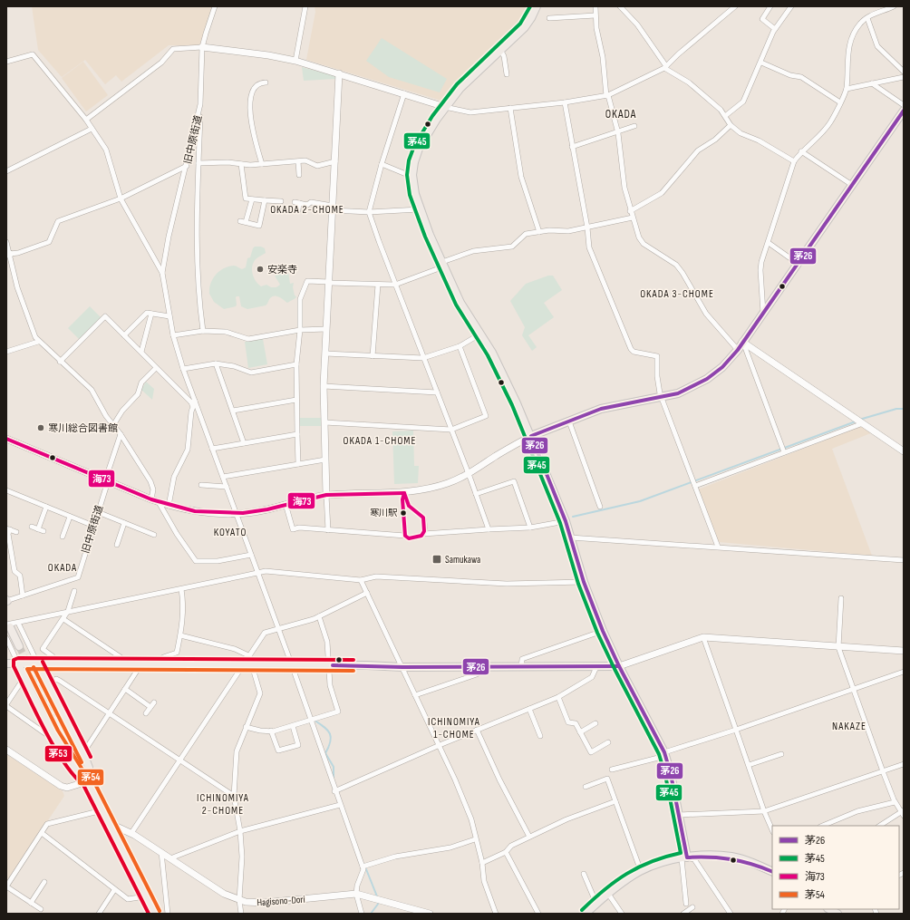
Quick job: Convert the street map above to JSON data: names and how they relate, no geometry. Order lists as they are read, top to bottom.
{
  "streets": {
    "street": ["旧中原街道", "Hagisono-Dori"]
  },
  "districts": [
    "OKADA",
    "OKADA 2-CHOME",
    "OKADA 3-CHOME",
    "OKADA 1-CHOME",
    "KOYATO",
    "OKADA",
    "ICHINOMIYA 1-CHOME",
    "NAKAZE",
    "ICHINOMIYA 2-CHOME"
  ],
  "places": {
    "other": ["安楽寺", "寒川総合図書館", "寒川駅"],
    "transit": ["Samukawa"]
  },
  "lines": [
    "transit line 茅45",
    "transit line 茅26",
    "transit line 海73",
    "transit line 茅53",
    "transit line 茅54"
  ],
  "legend": [
    "茅26",
    "茅45",
    "海73",
    "茅54"
  ]
}
